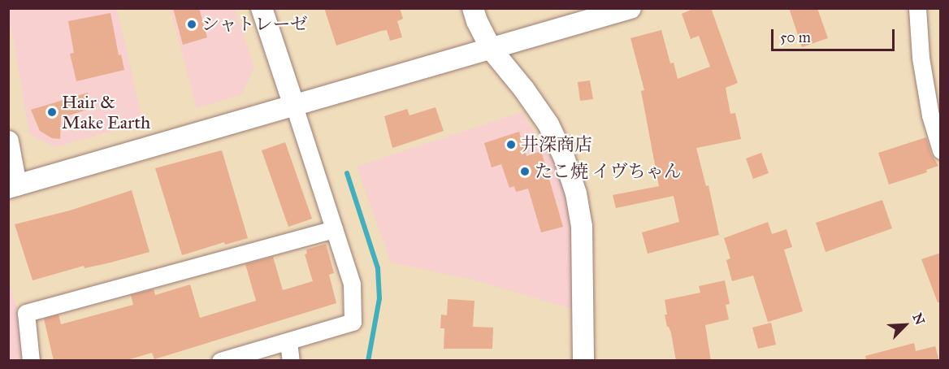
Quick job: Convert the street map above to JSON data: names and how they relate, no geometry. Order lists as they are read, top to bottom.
{
  "places": [
    "シャトレーゼ",
    "Hair & Make Earth",
    "井深商店",
    "たこ焼 イヴちゃん"
  ],
  "scale_bar": "50 m",
  "north": "top right"
}
